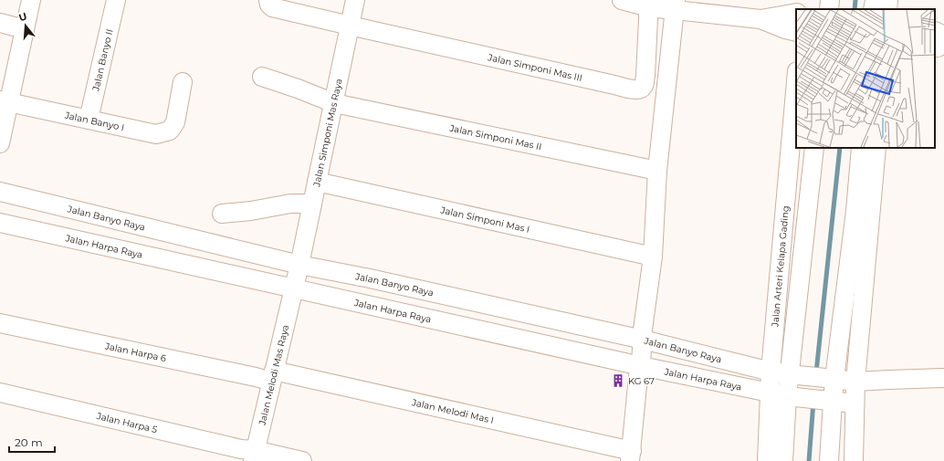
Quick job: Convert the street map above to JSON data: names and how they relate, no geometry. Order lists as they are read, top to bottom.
{
  "streets": {
    "street": [
      "Jalan Banyo II",
      "Jalan Simponi Mas III",
      "Jalan Banyo I",
      "Jalan Simponi Mas Raya",
      "Jalan Simponi Mas II",
      "Jalan Banyo Raya",
      "Jalan Simponi Mas I",
      "Jalan Harpa Raya",
      "Jalan Arteri Kelapa Gading",
      "Jalan Harpa 6",
      "Jalan Melodi Mas Raya",
      "Jalan Melodi Mas I",
      "Jalan Harpa 5"
    ]
  },
  "crossings": [
    ["Jalan Banyo II", "Jalan Banyo I"],
    ["Jalan Simponi Mas III", "Jalan Simponi Mas Raya"],
    ["Jalan Simponi Mas Raya", "Jalan Simponi Mas II"],
    ["Jalan Simponi Mas Raya", "Jalan Banyo Raya"],
    ["Jalan Simponi Mas Raya", "Jalan Simponi Mas I"],
    ["Jalan Simponi Mas Raya", "Jalan Harpa Raya"],
    ["Jalan Simponi Mas Raya", "Jalan Melodi Mas Raya"],
    ["Jalan Banyo Raya", "Jalan Harpa Raya"],
    ["Jalan Banyo Raya", "Jalan Arteri Kelapa Gading"],
    ["Jalan Banyo Raya", "Jalan Melodi Mas Raya"],
    ["Jalan Harpa Raya", "Jalan Arteri Kelapa Gading"],
    ["Jalan Harpa Raya", "Jalan Melodi Mas Raya"],
    ["Jalan Harpa 6", "Jalan Melodi Mas Raya"],
    ["Jalan Harpa 6", "Jalan Melodi Mas I"],
    ["Jalan Melodi Mas Raya", "Jalan Melodi Mas I"],
    ["Jalan Melodi Mas Raya", "Jalan Harpa 5"]
  ],
  "places": {
    "building": ["KG 67"]
  },
  "scale_bar": "20 m",
  "north": "top"
}
